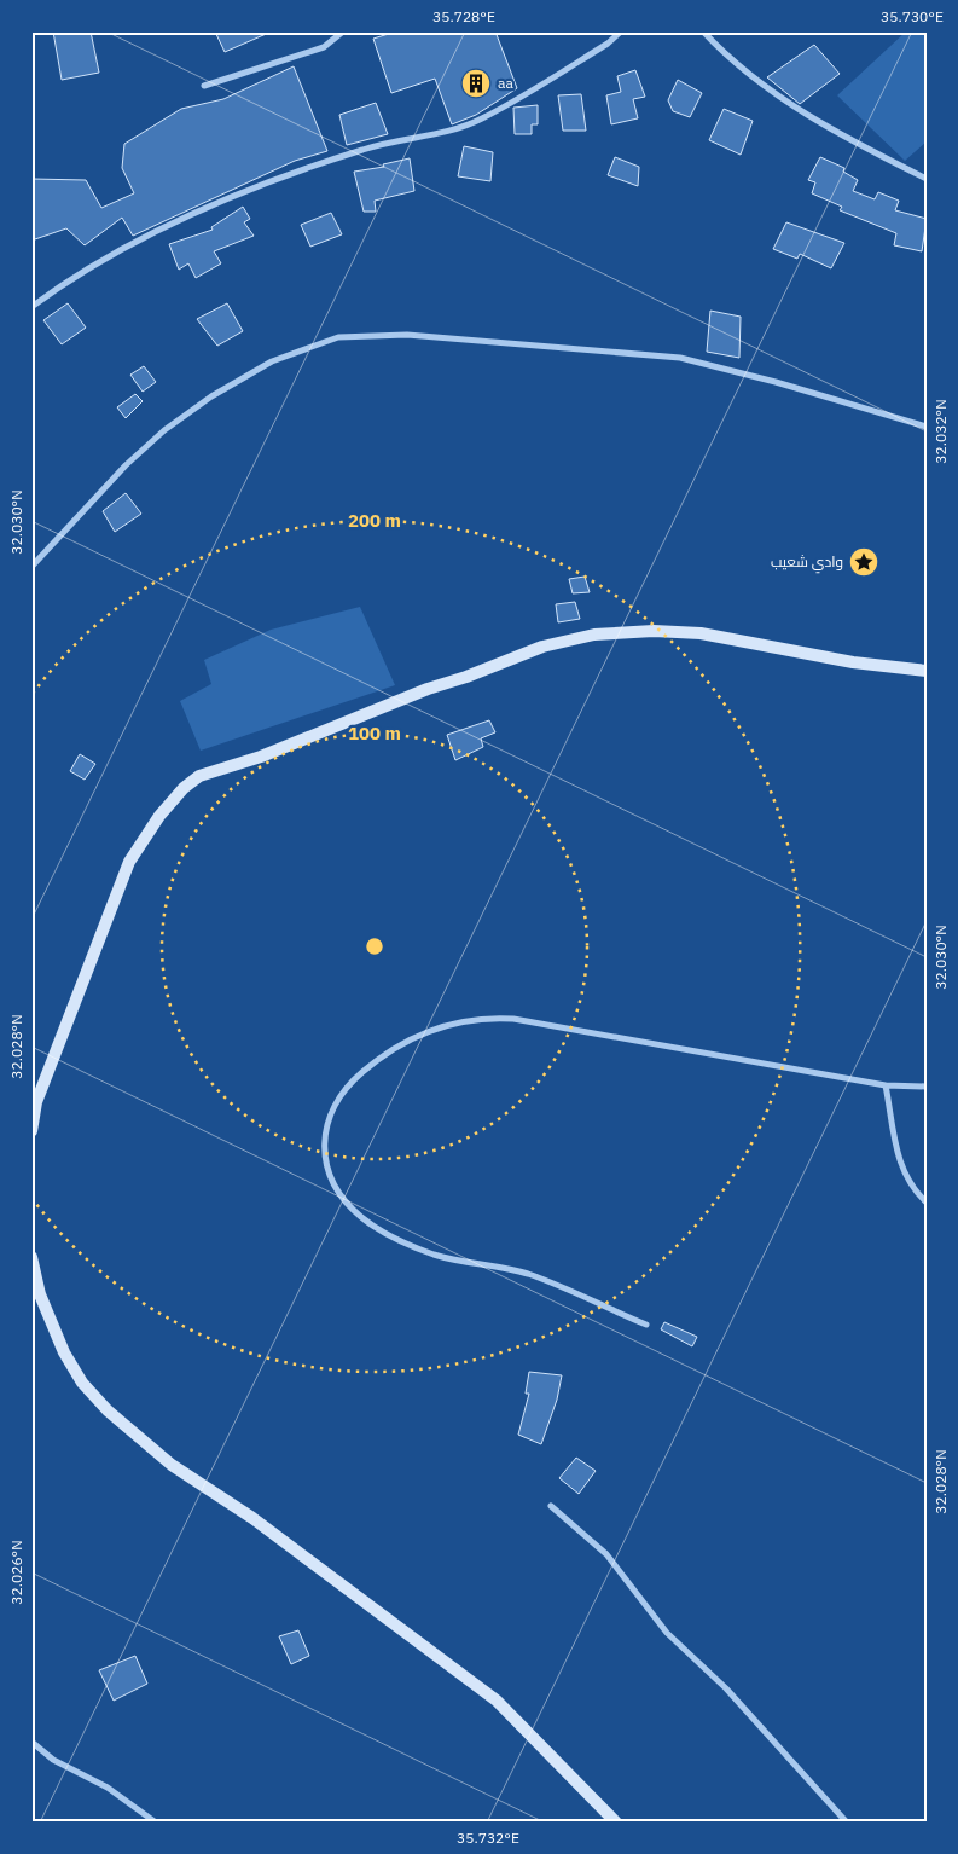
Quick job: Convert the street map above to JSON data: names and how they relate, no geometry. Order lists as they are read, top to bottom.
{
  "places": {
    "building": ["aa"],
    "place": ["وادي شعيب"]
  },
  "coordinates": [
    "35.728°E",
    "35.730°E",
    "32.032°N",
    "32.030°N",
    "32.028°N",
    "32.026°N",
    "35.732°E"
  ],
  "rings": ["200 m", "100 m"]
}
